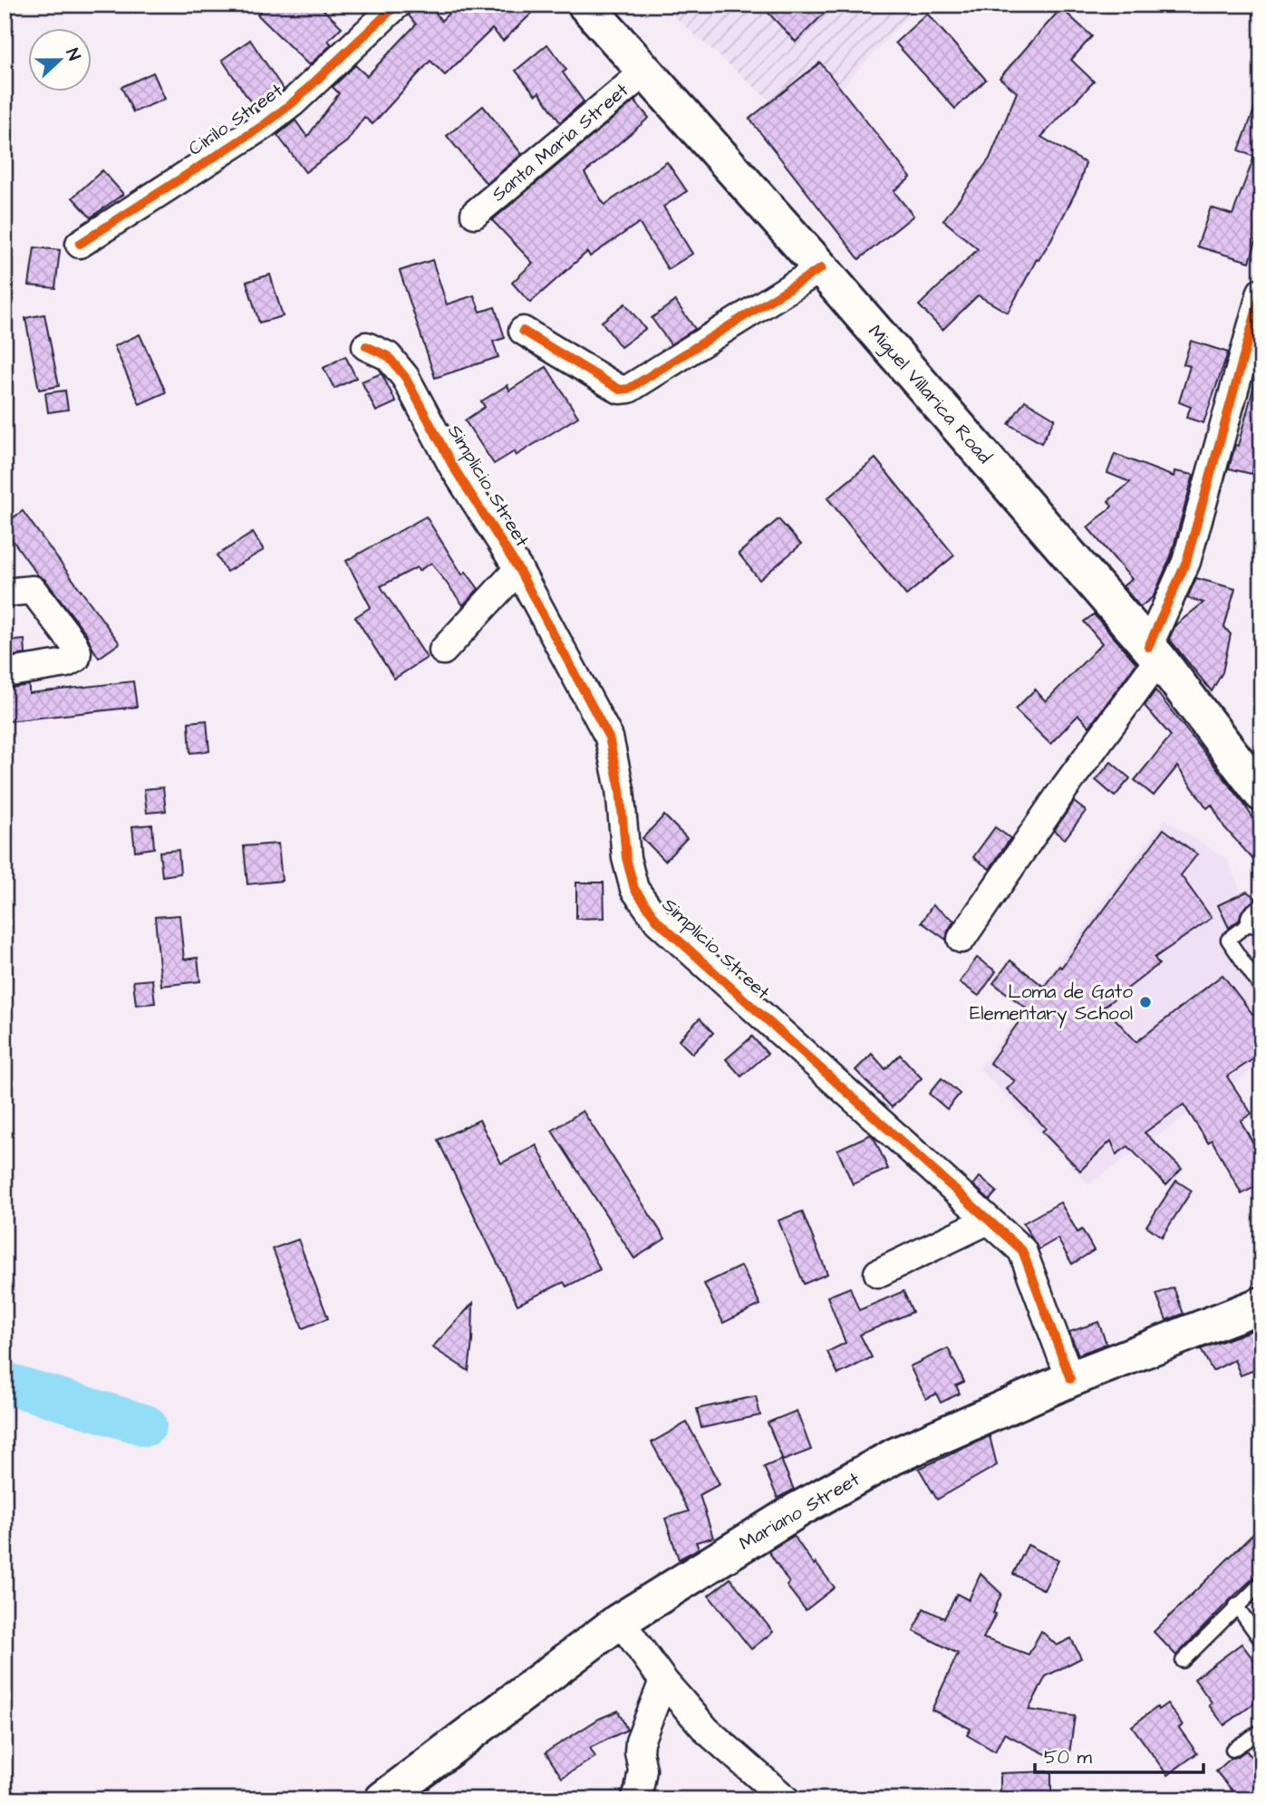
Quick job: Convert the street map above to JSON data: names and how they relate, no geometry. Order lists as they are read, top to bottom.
{
  "streets": {
    "main road": ["Miguel Villarica Road", "Mariano Street"],
    "street": ["Cirilo Street", "Santa Maria Street", "Simplicio Street"]
  },
  "crossings": [
    ["Santa Maria Street", "Miguel Villarica Road"],
    ["Simplicio Street", "Mariano Street"]
  ],
  "places": ["Loma de Gato Elementary School"],
  "scale_bar": "50 m",
  "north": "right"
}
